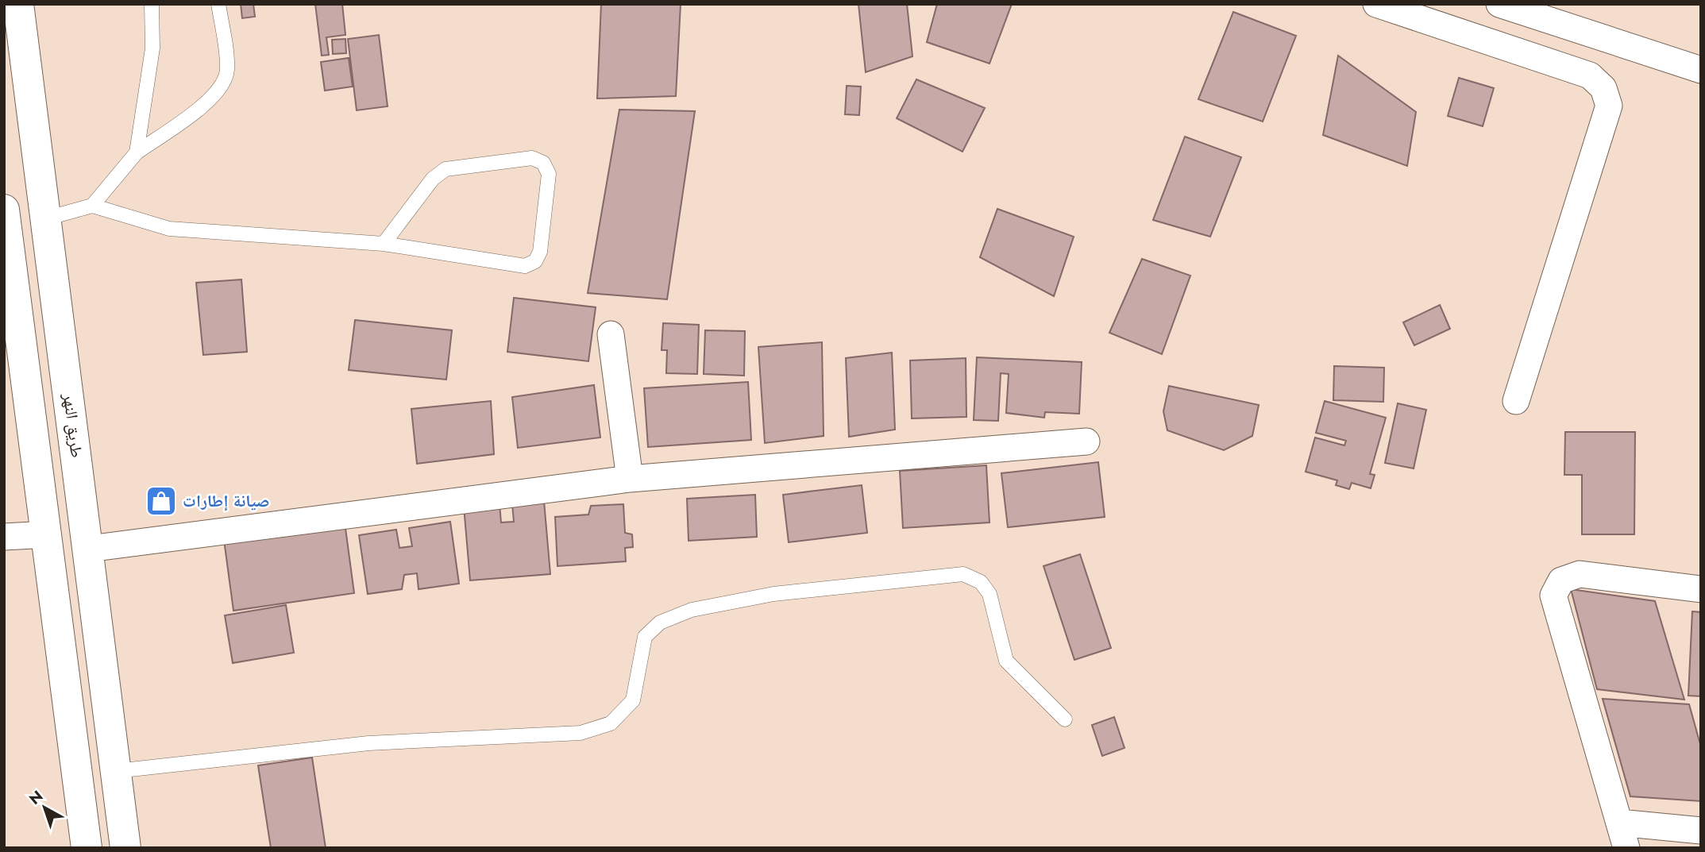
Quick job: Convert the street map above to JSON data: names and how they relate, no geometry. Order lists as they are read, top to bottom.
{
  "streets": {
    "main road": ["طريق النهر"]
  },
  "places": {
    "shop": ["صيانة إطارات"]
  },
  "north": "top left"
}
